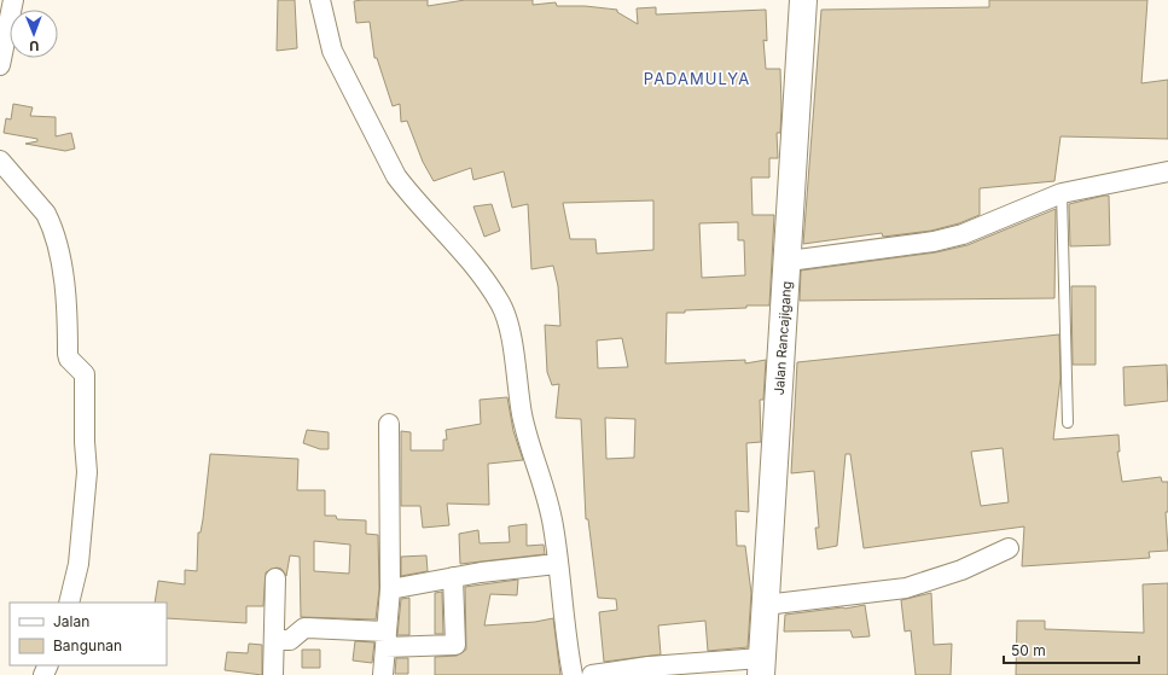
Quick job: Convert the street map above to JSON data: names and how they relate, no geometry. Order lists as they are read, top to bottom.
{
  "streets": {
    "main road": ["Jalan Rancajigang"]
  },
  "districts": ["PADAMULYA"],
  "legend": ["Jalan", "Bangunan"],
  "scale_bar": "50 m",
  "north": "bottom"
}
